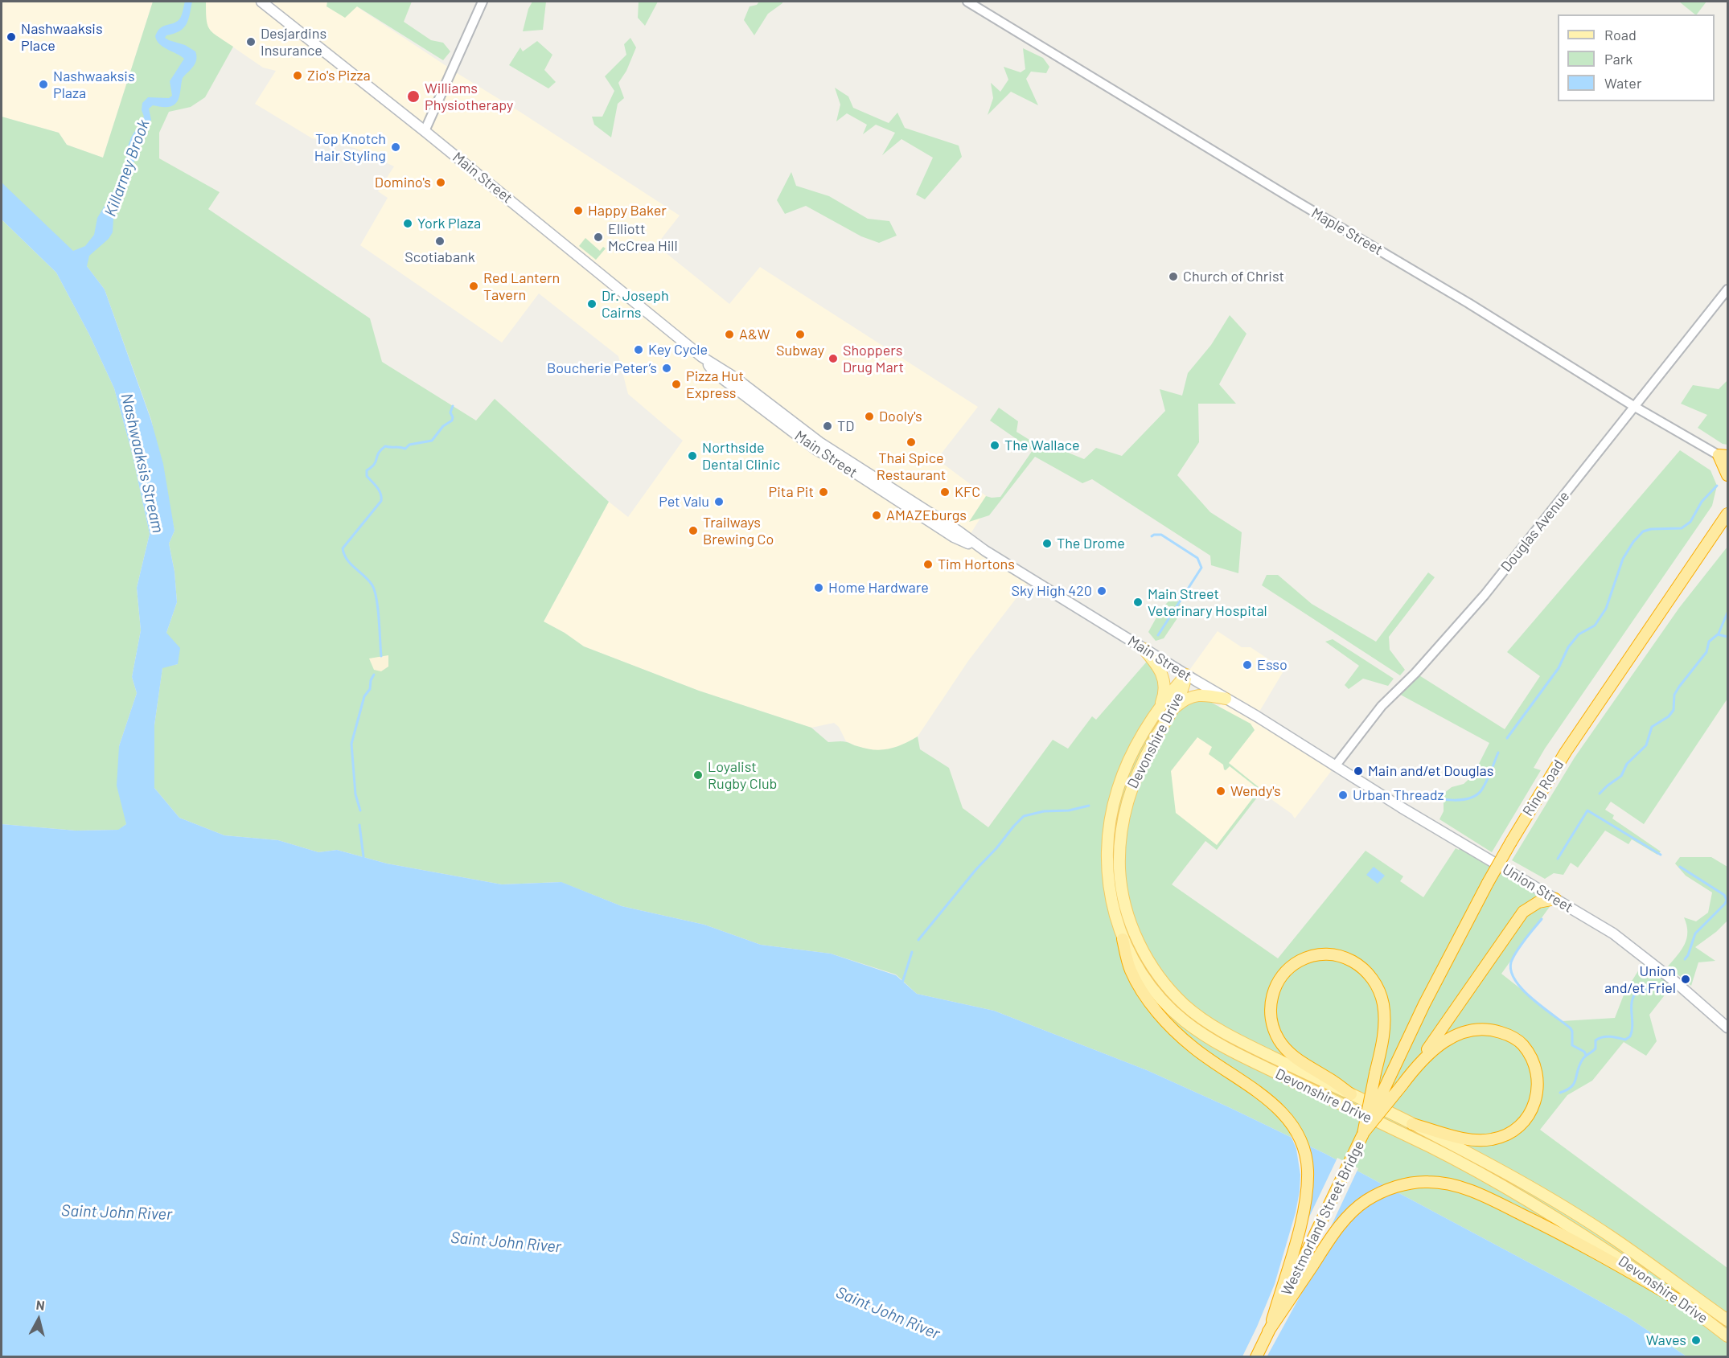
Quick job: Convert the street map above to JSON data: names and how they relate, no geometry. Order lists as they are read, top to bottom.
{
  "streets": {
    "highway": ["Ring Road", "Westmorland Street Bridge"],
    "main road": ["Main Street", "Devonshire Drive", "Union Street"],
    "street": ["Maple Street", "Douglas Avenue"]
  },
  "crossings": [
    ["Main Street", "Douglas Avenue"],
    ["Main Street", "Devonshire Drive"],
    ["Main Street", "Union Street"],
    ["Maple Street", "Douglas Avenue"],
    ["Douglas Avenue", "Union Street"],
    ["Ring Road", "Westmorland Street Bridge"]
  ],
  "water": ["Killarney Brook", "Nashwaaksis Stream", "Saint John River"],
  "places": [
    "Nashwaaksis Place",
    "Desjardins Insurance",
    "Zio's Pizza",
    "Nashwaaksis Plaza",
    "Williams Physiotherapy",
    "Top Knotch Hair Styling",
    "Domino's",
    "Happy Baker",
    "York Plaza",
    "Elliott McCrea Hill",
    "Scotiabank",
    "Church of Christ",
    "Red Lantern Tavern",
    "Dr. Joseph Cairns",
    "A&W",
    "Subway",
    "Key Cycle",
    "Shoppers Drug Mart",
    "Boucherie Peter’s",
    "Pizza Hut Express",
    "Dooly's",
    "TD",
    "Thai Spice Restaurant",
    "The Wallace",
    "Northside Dental Clinic",
    "Pita Pit",
    "KFC",
    "Pet Valu",
    "AMAZEburgs",
    "Trailways Brewing Co",
    "The Drome",
    "Tim Hortons",
    "Home Hardware",
    "Sky High 420",
    "Main Street Veterinary Hospital",
    "Esso",
    "Main and/et Douglas",
    "Loyalist Rugby Club",
    "Wendy's",
    "Urban Threadz",
    "Union and/et Friel",
    "Waves"
  ],
  "legend": ["Road", "Park", "Water"],
  "north": "top"
}
